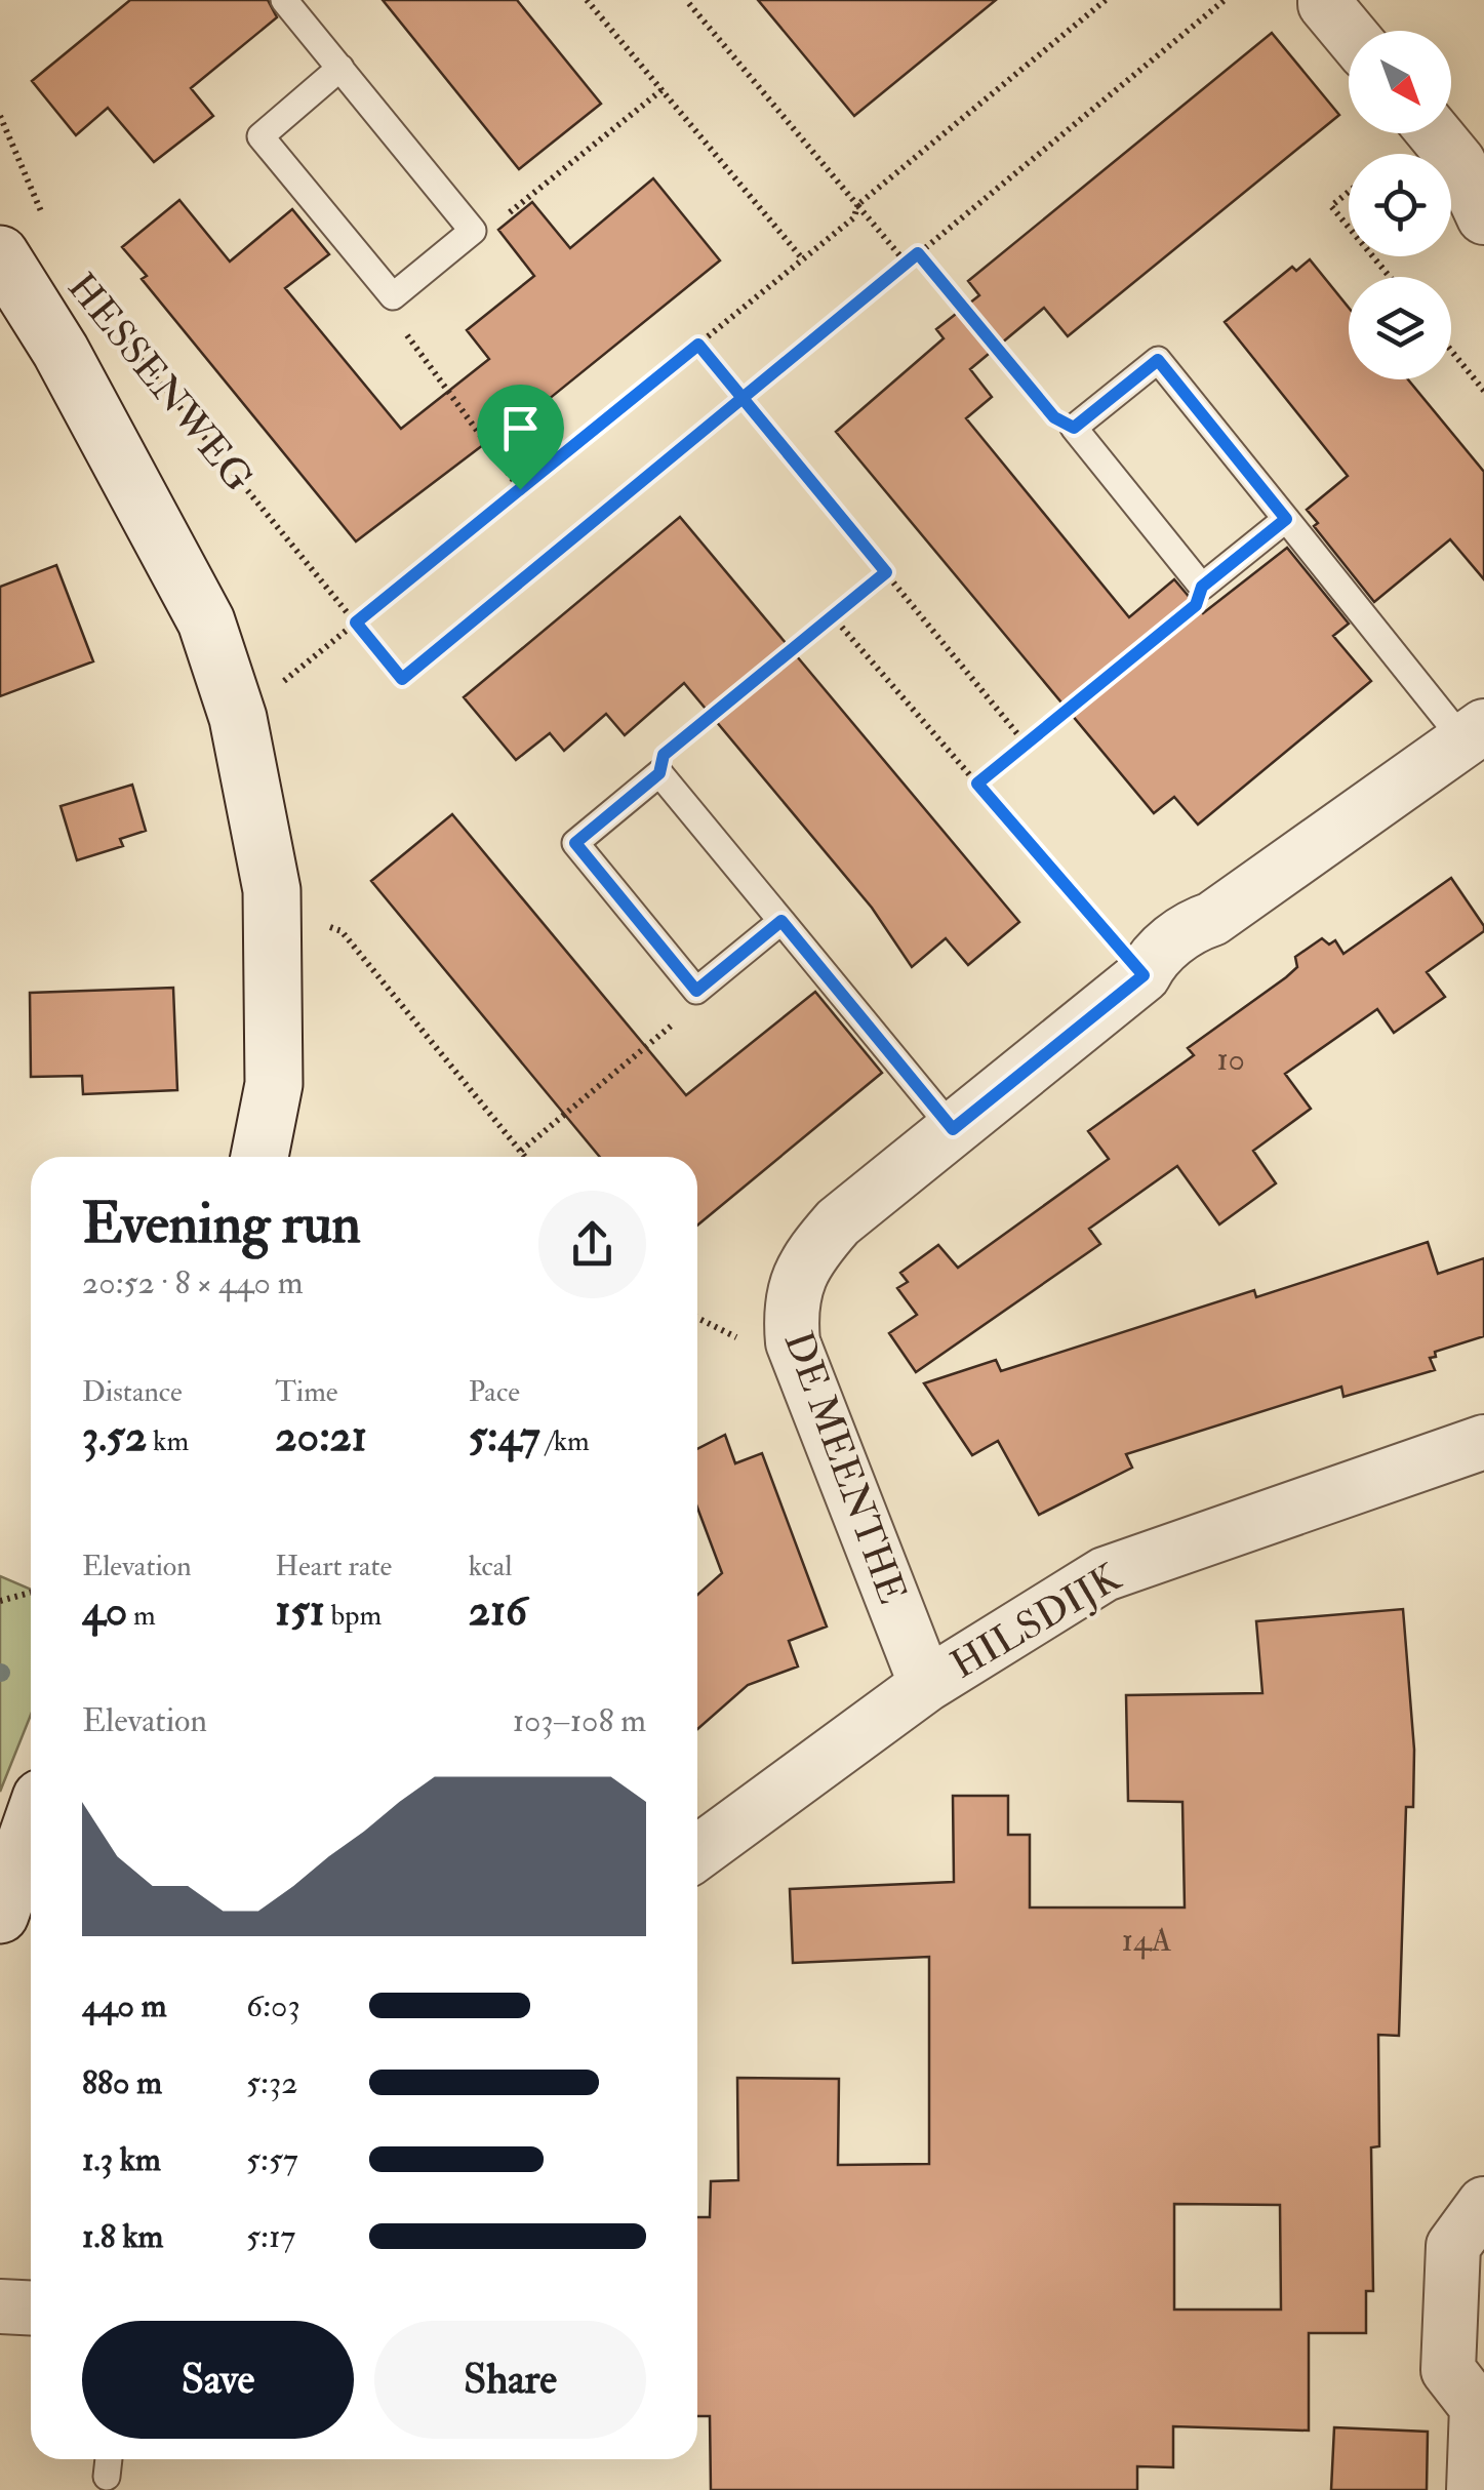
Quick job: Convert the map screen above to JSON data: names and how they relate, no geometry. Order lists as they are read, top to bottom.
{
  "streets": {
    "main road": ["HESSENWEG"],
    "street": ["DE MEENTHE", "HILSDIJK"]
  },
  "crossings": [
    ["DE MEENTHE", "HILSDIJK"]
  ],
  "house_numbers": ["10", "14A"],
  "north": "bottom right",
  "page": {
    "heading": ["Evening run", "20:52 · 8 × 440 m"],
    "stats": [
      ["Distance", "3.52 km"],
      ["Time", "20:21"],
      ["Pace", "5:47 /km"],
      ["Elevation", "40 m"],
      ["Heart rate", "151 bpm"],
      ["kcal", "216"]
    ],
    "chart": ["Elevation", "103–108 m"],
    "list": [
      {
        "name": "440 m",
        "note": "6:03"
      },
      {
        "name": "880 m",
        "note": "5:32"
      },
      {
        "name": "1.3 km",
        "note": "5:57"
      },
      {
        "name": "1.8 km",
        "note": "5:17"
      }
    ],
    "buttons": ["Save", "Share"]
  }
}
